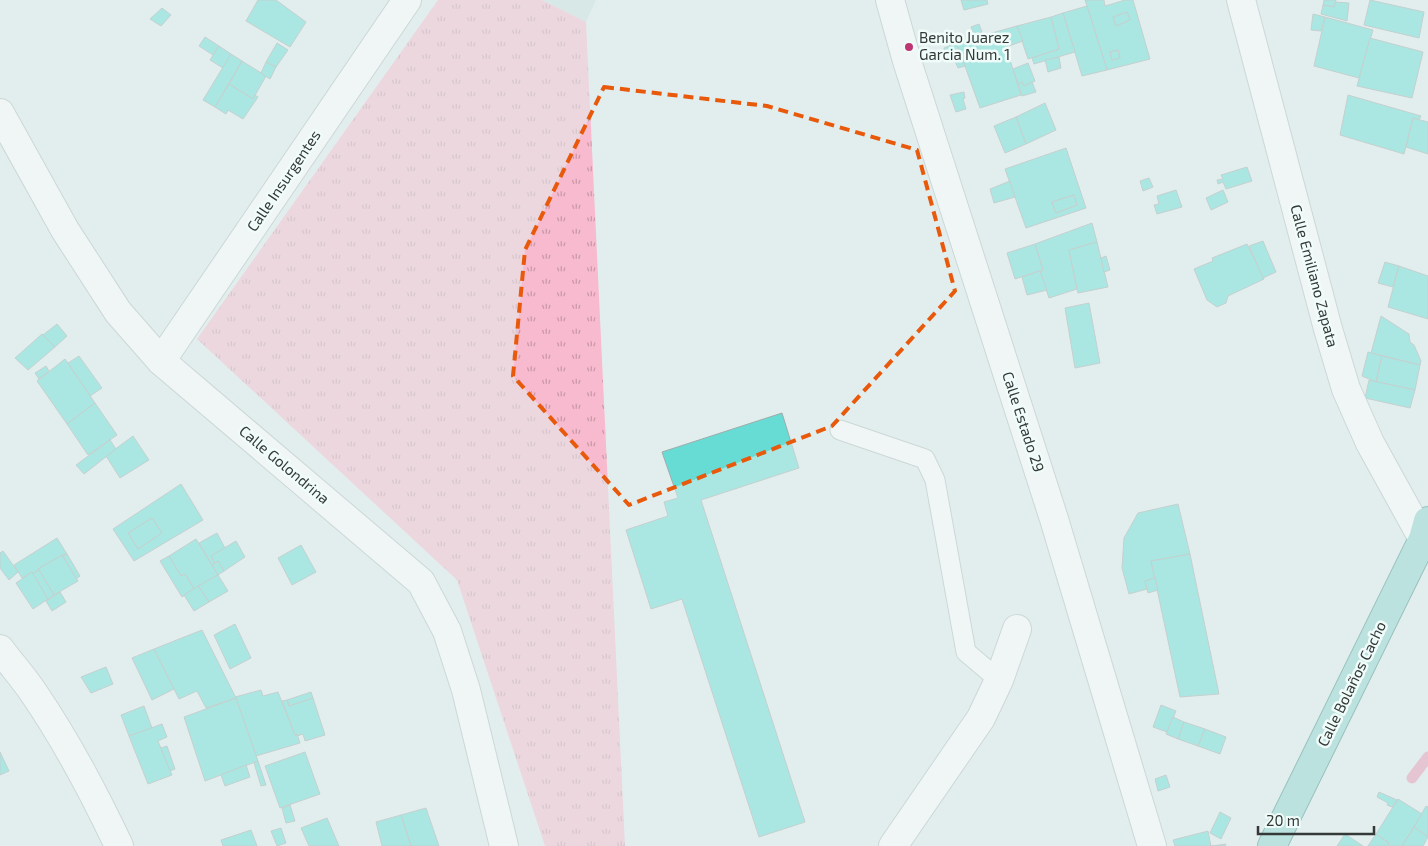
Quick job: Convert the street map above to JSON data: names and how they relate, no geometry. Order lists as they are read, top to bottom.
{
  "streets": {
    "main road": ["Calle Bolaños Cacho"],
    "street": [
      "Calle Insurgentes",
      "Calle Emiliano Zapata",
      "Calle Estado 29",
      "Calle Golondrina"
    ]
  },
  "crossings": [
    ["Calle Insurgentes", "Calle Golondrina"],
    ["Calle Emiliano Zapata", "Calle Bolaños Cacho"]
  ],
  "places": ["Benito Juarez Garcia Num. 1"],
  "scale_bar": "20 m"
}
